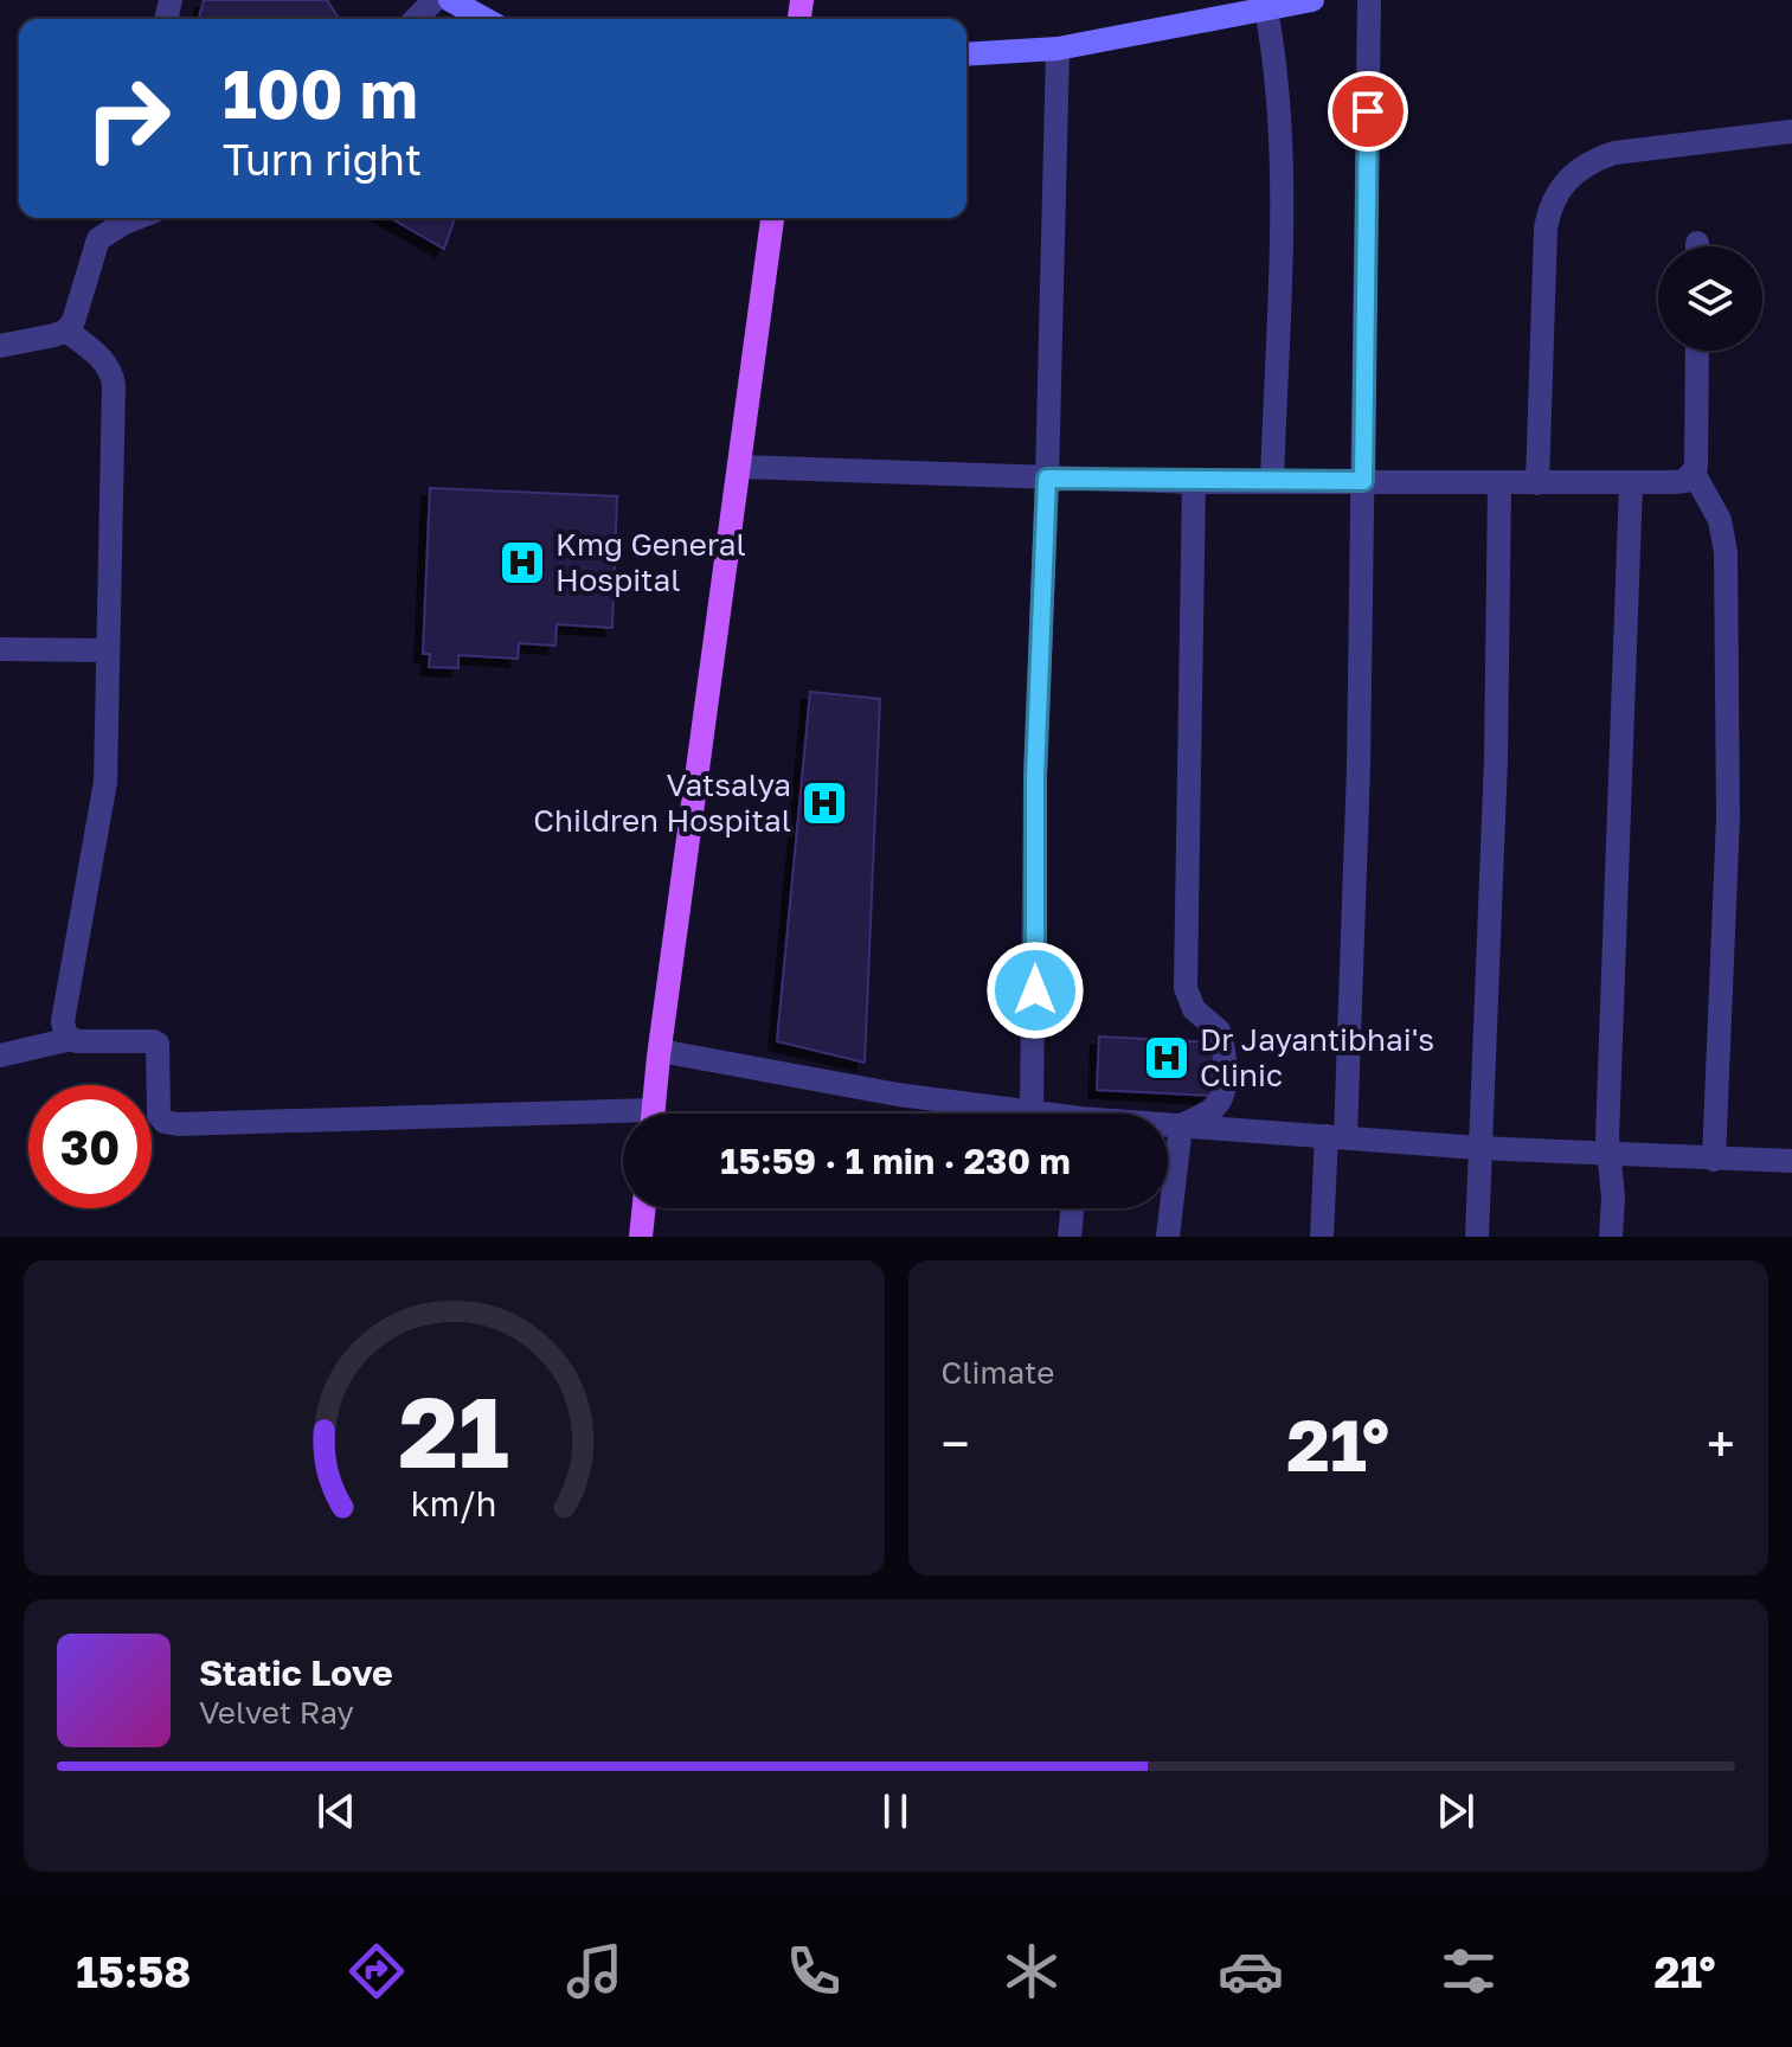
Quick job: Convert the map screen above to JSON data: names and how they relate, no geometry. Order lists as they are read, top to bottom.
{
  "places": {
    "hospital": ["Kmg General Hospital", "Vatsalya Children Hospital", "Dr Jayantibhai's Clinic"]
  },
  "page": {
    "turn": ["100 m", "Turn right"],
    "limit": "30",
    "trip": "15:59 · 1 min · 230 m",
    "tile": "Climate",
    "heat": ["−", "21°", "+"],
    "song": ["Static Love", "Velvet Ray"],
    "tabs": ["15:58", "21°"],
    "gauge": ["21", "km/h"]
  }
}
